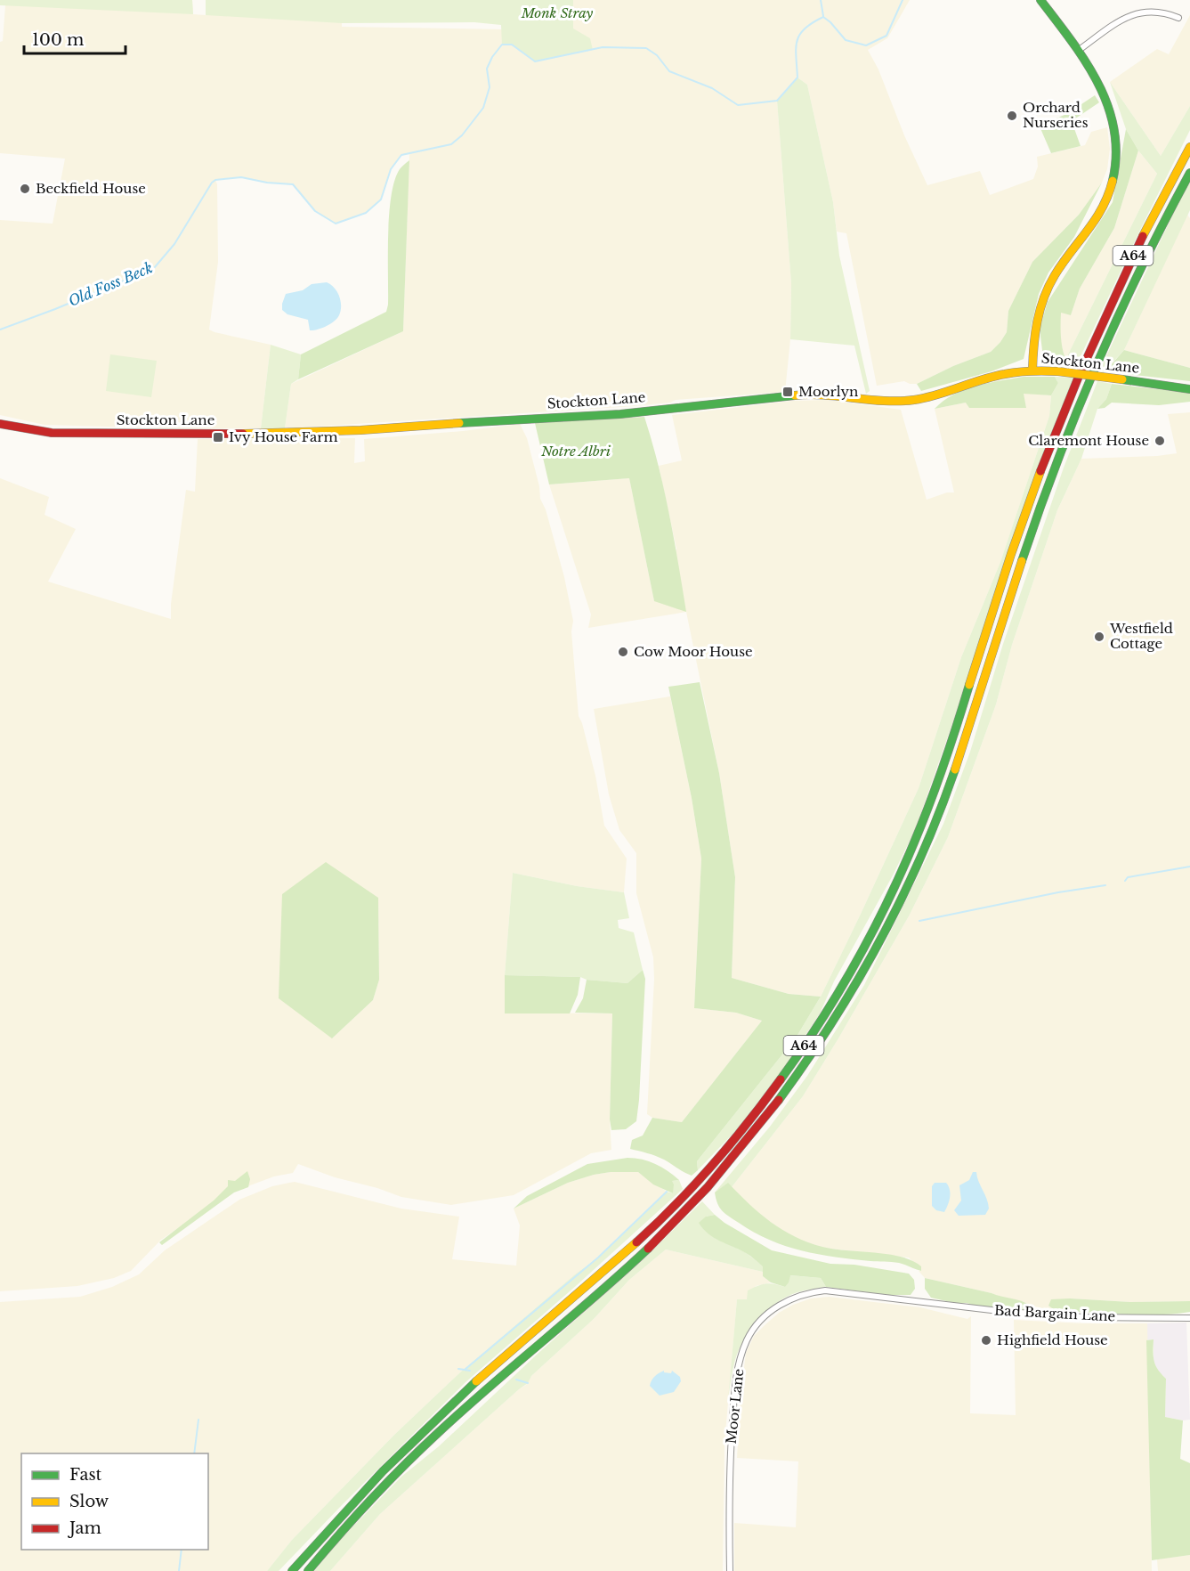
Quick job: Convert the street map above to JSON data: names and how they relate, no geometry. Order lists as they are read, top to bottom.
{
  "streets": {
    "main road": ["A64", "Stockton Lane"],
    "street": ["Bad Bargain Lane", "Moor Lane"]
  },
  "crossings": [
    ["Bad Bargain Lane", "Moor Lane"]
  ],
  "water": ["Old Foss Beck"],
  "parks": ["Monk Stray", "Notre Albri"],
  "places": {
    "other": [
      "Orchard Nurseries",
      "Beckfield House",
      "Claremont House",
      "Westfield Cottage",
      "Cow Moor House",
      "Highfield House"
    ],
    "transit": ["Moorlyn", "Ivy House Farm"]
  },
  "legend": ["Fast", "Slow", "Jam"],
  "scale_bar": "100 m"
}
